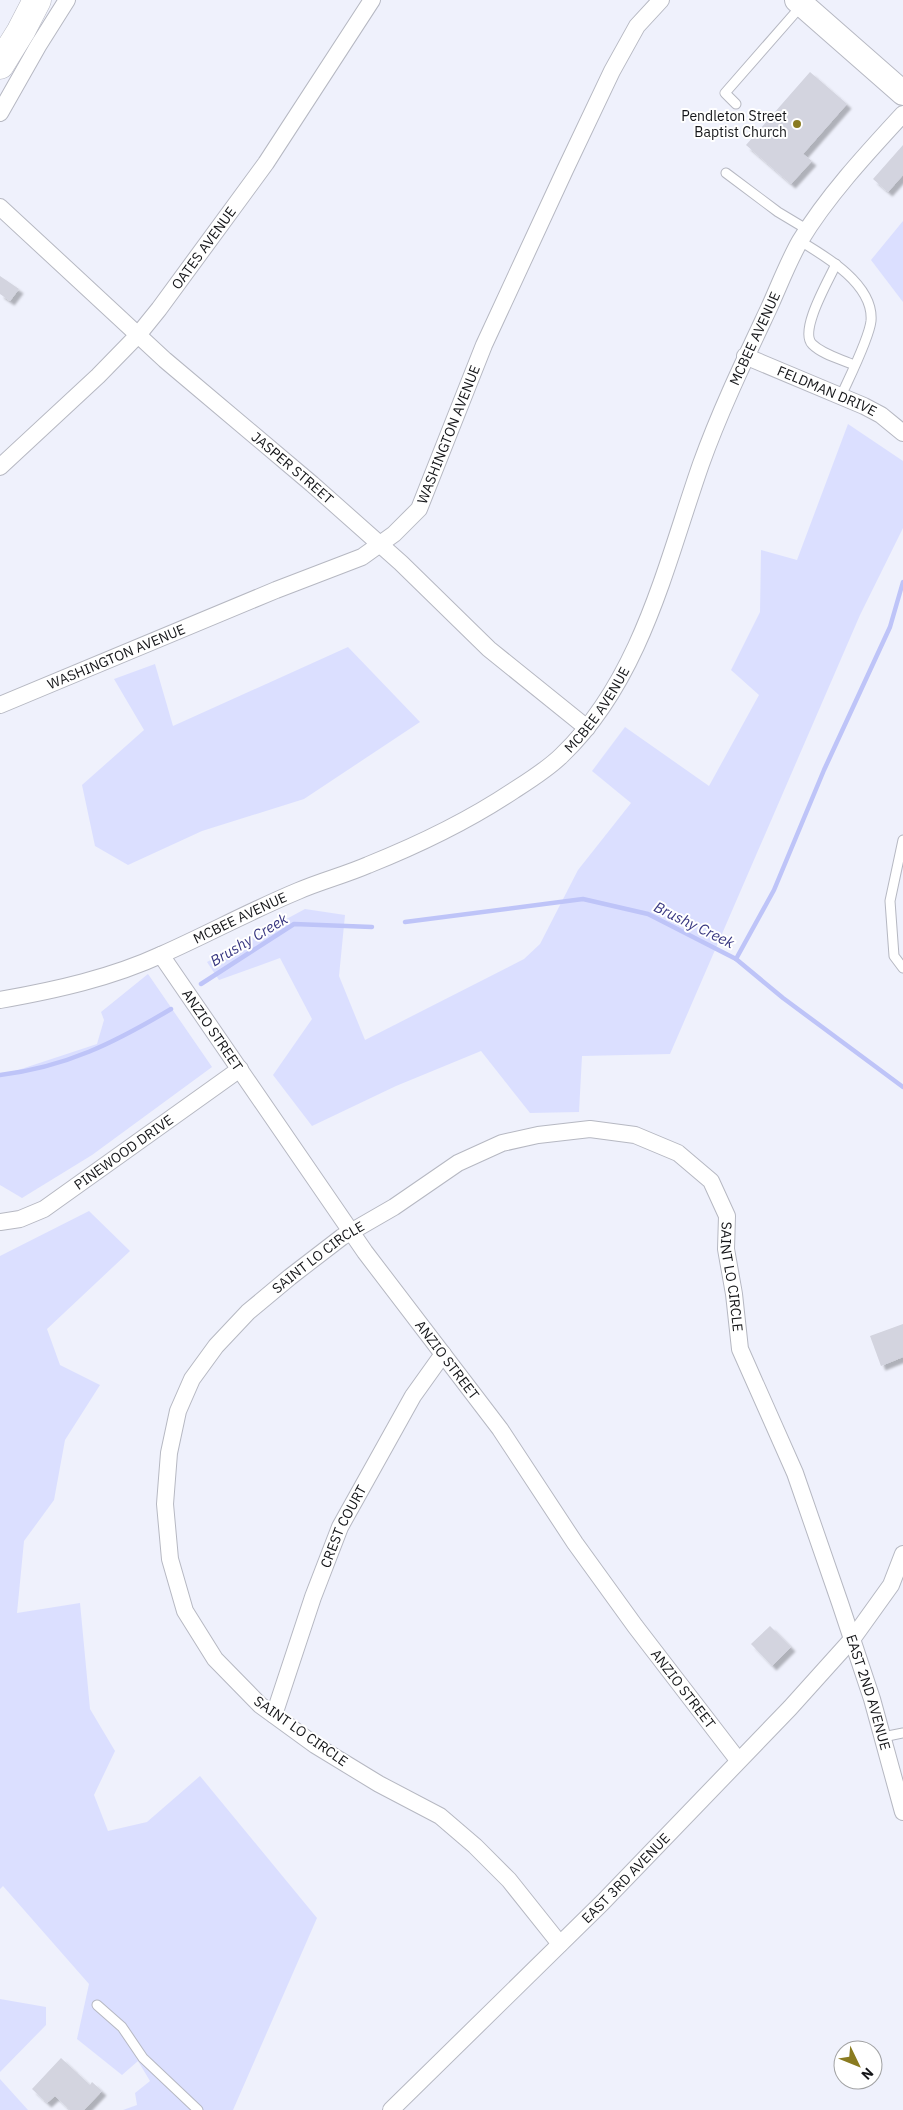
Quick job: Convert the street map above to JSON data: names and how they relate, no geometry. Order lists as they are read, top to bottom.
{
  "streets": {
    "street": [
      "OATES AVENUE",
      "MCBEE AVENUE",
      "FELDMAN DRIVE",
      "WASHINGTON AVENUE",
      "JASPER STREET",
      "ANZIO STREET",
      "PINEWOOD DRIVE",
      "SAINT LO CIRCLE",
      "CREST COURT",
      "EAST 2ND AVENUE",
      "EAST 3RD AVENUE"
    ]
  },
  "crossings": [
    ["OATES AVENUE", "JASPER STREET"],
    ["MCBEE AVENUE", "FELDMAN DRIVE"],
    ["MCBEE AVENUE", "JASPER STREET"],
    ["MCBEE AVENUE", "ANZIO STREET"],
    ["WASHINGTON AVENUE", "JASPER STREET"],
    ["ANZIO STREET", "PINEWOOD DRIVE"],
    ["ANZIO STREET", "SAINT LO CIRCLE"],
    ["ANZIO STREET", "CREST COURT"],
    ["ANZIO STREET", "EAST 3RD AVENUE"],
    ["SAINT LO CIRCLE", "CREST COURT"],
    ["SAINT LO CIRCLE", "EAST 2ND AVENUE"],
    ["SAINT LO CIRCLE", "EAST 3RD AVENUE"],
    ["EAST 2ND AVENUE", "EAST 3RD AVENUE"]
  ],
  "water": ["Brushy Creek"],
  "places": ["Pendleton Street Baptist Church"],
  "north": "bottom right"
}
